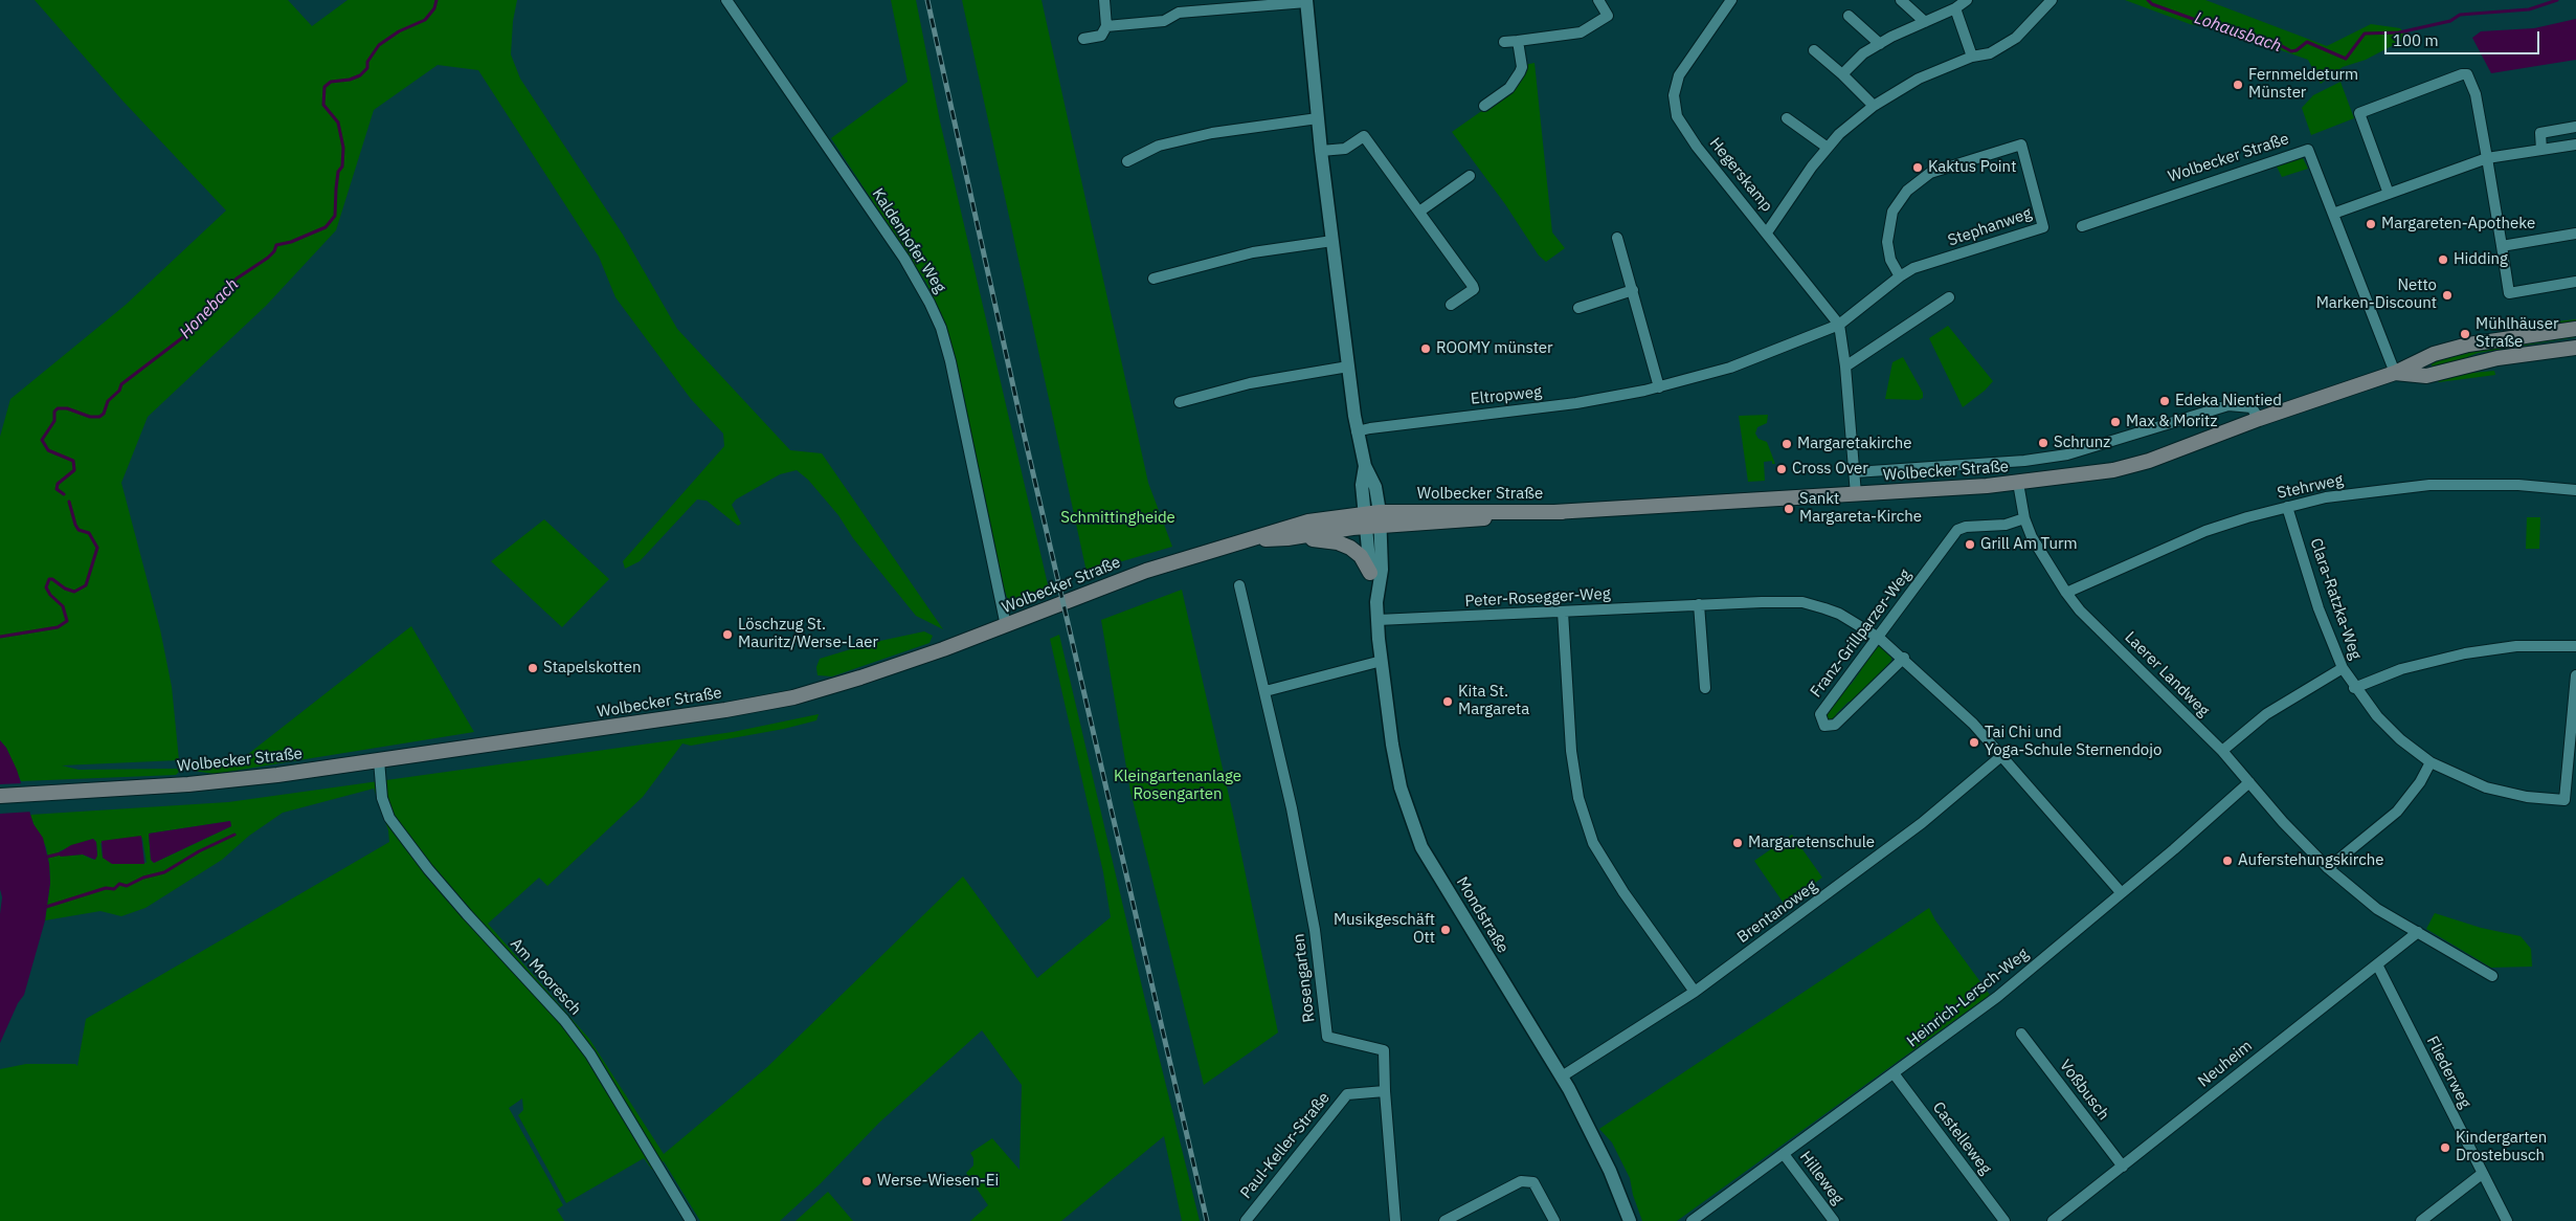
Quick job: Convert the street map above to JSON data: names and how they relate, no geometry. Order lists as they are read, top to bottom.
{
  "streets": {
    "main road": ["Wolbecker Straße"],
    "street": [
      "Hegerskamp",
      "Stephanweg",
      "Kaldenhofer Weg",
      "Eltropweg",
      "Stehrweg",
      "Peter-Rosegger-Weg",
      "Clara-Ratzka-Weg",
      "Franz-Grillparzer-Weg",
      "Laerer Landweg",
      "Brentanoweg",
      "Mondstraße",
      "Am Mooresch",
      "Rosengarten",
      "Heinrich-Lersch-Weg",
      "Neuheim",
      "Fliederweg",
      "Voßbusch",
      "Castelleweg",
      "Paul-Keller-Straße",
      "Hilleweg"
    ]
  },
  "crossings": [
    ["Wolbecker Straße", "Hegerskamp"],
    ["Wolbecker Straße", "Kaldenhofer Weg"],
    ["Wolbecker Straße", "Laerer Landweg"],
    ["Wolbecker Straße", "Mondstraße"],
    ["Wolbecker Straße", "Am Mooresch"],
    ["Hegerskamp", "Stephanweg"],
    ["Hegerskamp", "Eltropweg"],
    ["Stephanweg", "Eltropweg"],
    ["Stehrweg", "Clara-Ratzka-Weg"],
    ["Stehrweg", "Laerer Landweg"],
    ["Peter-Rosegger-Weg", "Franz-Grillparzer-Weg"],
    ["Peter-Rosegger-Weg", "Brentanoweg"],
    ["Peter-Rosegger-Weg", "Mondstraße"],
    ["Peter-Rosegger-Weg", "Heinrich-Lersch-Weg"],
    ["Franz-Grillparzer-Weg", "Laerer Landweg"],
    ["Laerer Landweg", "Heinrich-Lersch-Weg"],
    ["Laerer Landweg", "Neuheim"],
    ["Brentanoweg", "Mondstraße"],
    ["Rosengarten", "Paul-Keller-Straße"],
    ["Heinrich-Lersch-Weg", "Castelleweg"],
    ["Heinrich-Lersch-Weg", "Hilleweg"],
    ["Neuheim", "Fliederweg"],
    ["Neuheim", "Voßbusch"]
  ],
  "water": ["Lohausbach", "Honebach"],
  "parks": ["Schmittingheide", "Kleingartenanlage Rosengarten"],
  "places": [
    "Fernmeldeturm Münster",
    "Kaktus Point",
    "Margareten-Apotheke",
    "Hidding",
    "Netto Marken-Discount",
    "Mühlhäuser Straße",
    "ROOMY münster",
    "Edeka Nientied",
    "Max & Moritz",
    "Schrunz",
    "Margaretakirche",
    "Cross Over",
    "Sankt Margareta-Kirche",
    "Grill Am Turm",
    "Löschzug St. Mauritz/Werse-Laer",
    "Stapelskotten",
    "Kita St. Margareta",
    "Tai Chi und Yoga-Schule Sternendojo",
    "Margaretenschule",
    "Auferstehungskirche",
    "Musikgeschäft Ott",
    "Kindergarten Drostebusch",
    "Werse-Wiesen-Ei"
  ],
  "scale_bar": "100 m"
}
